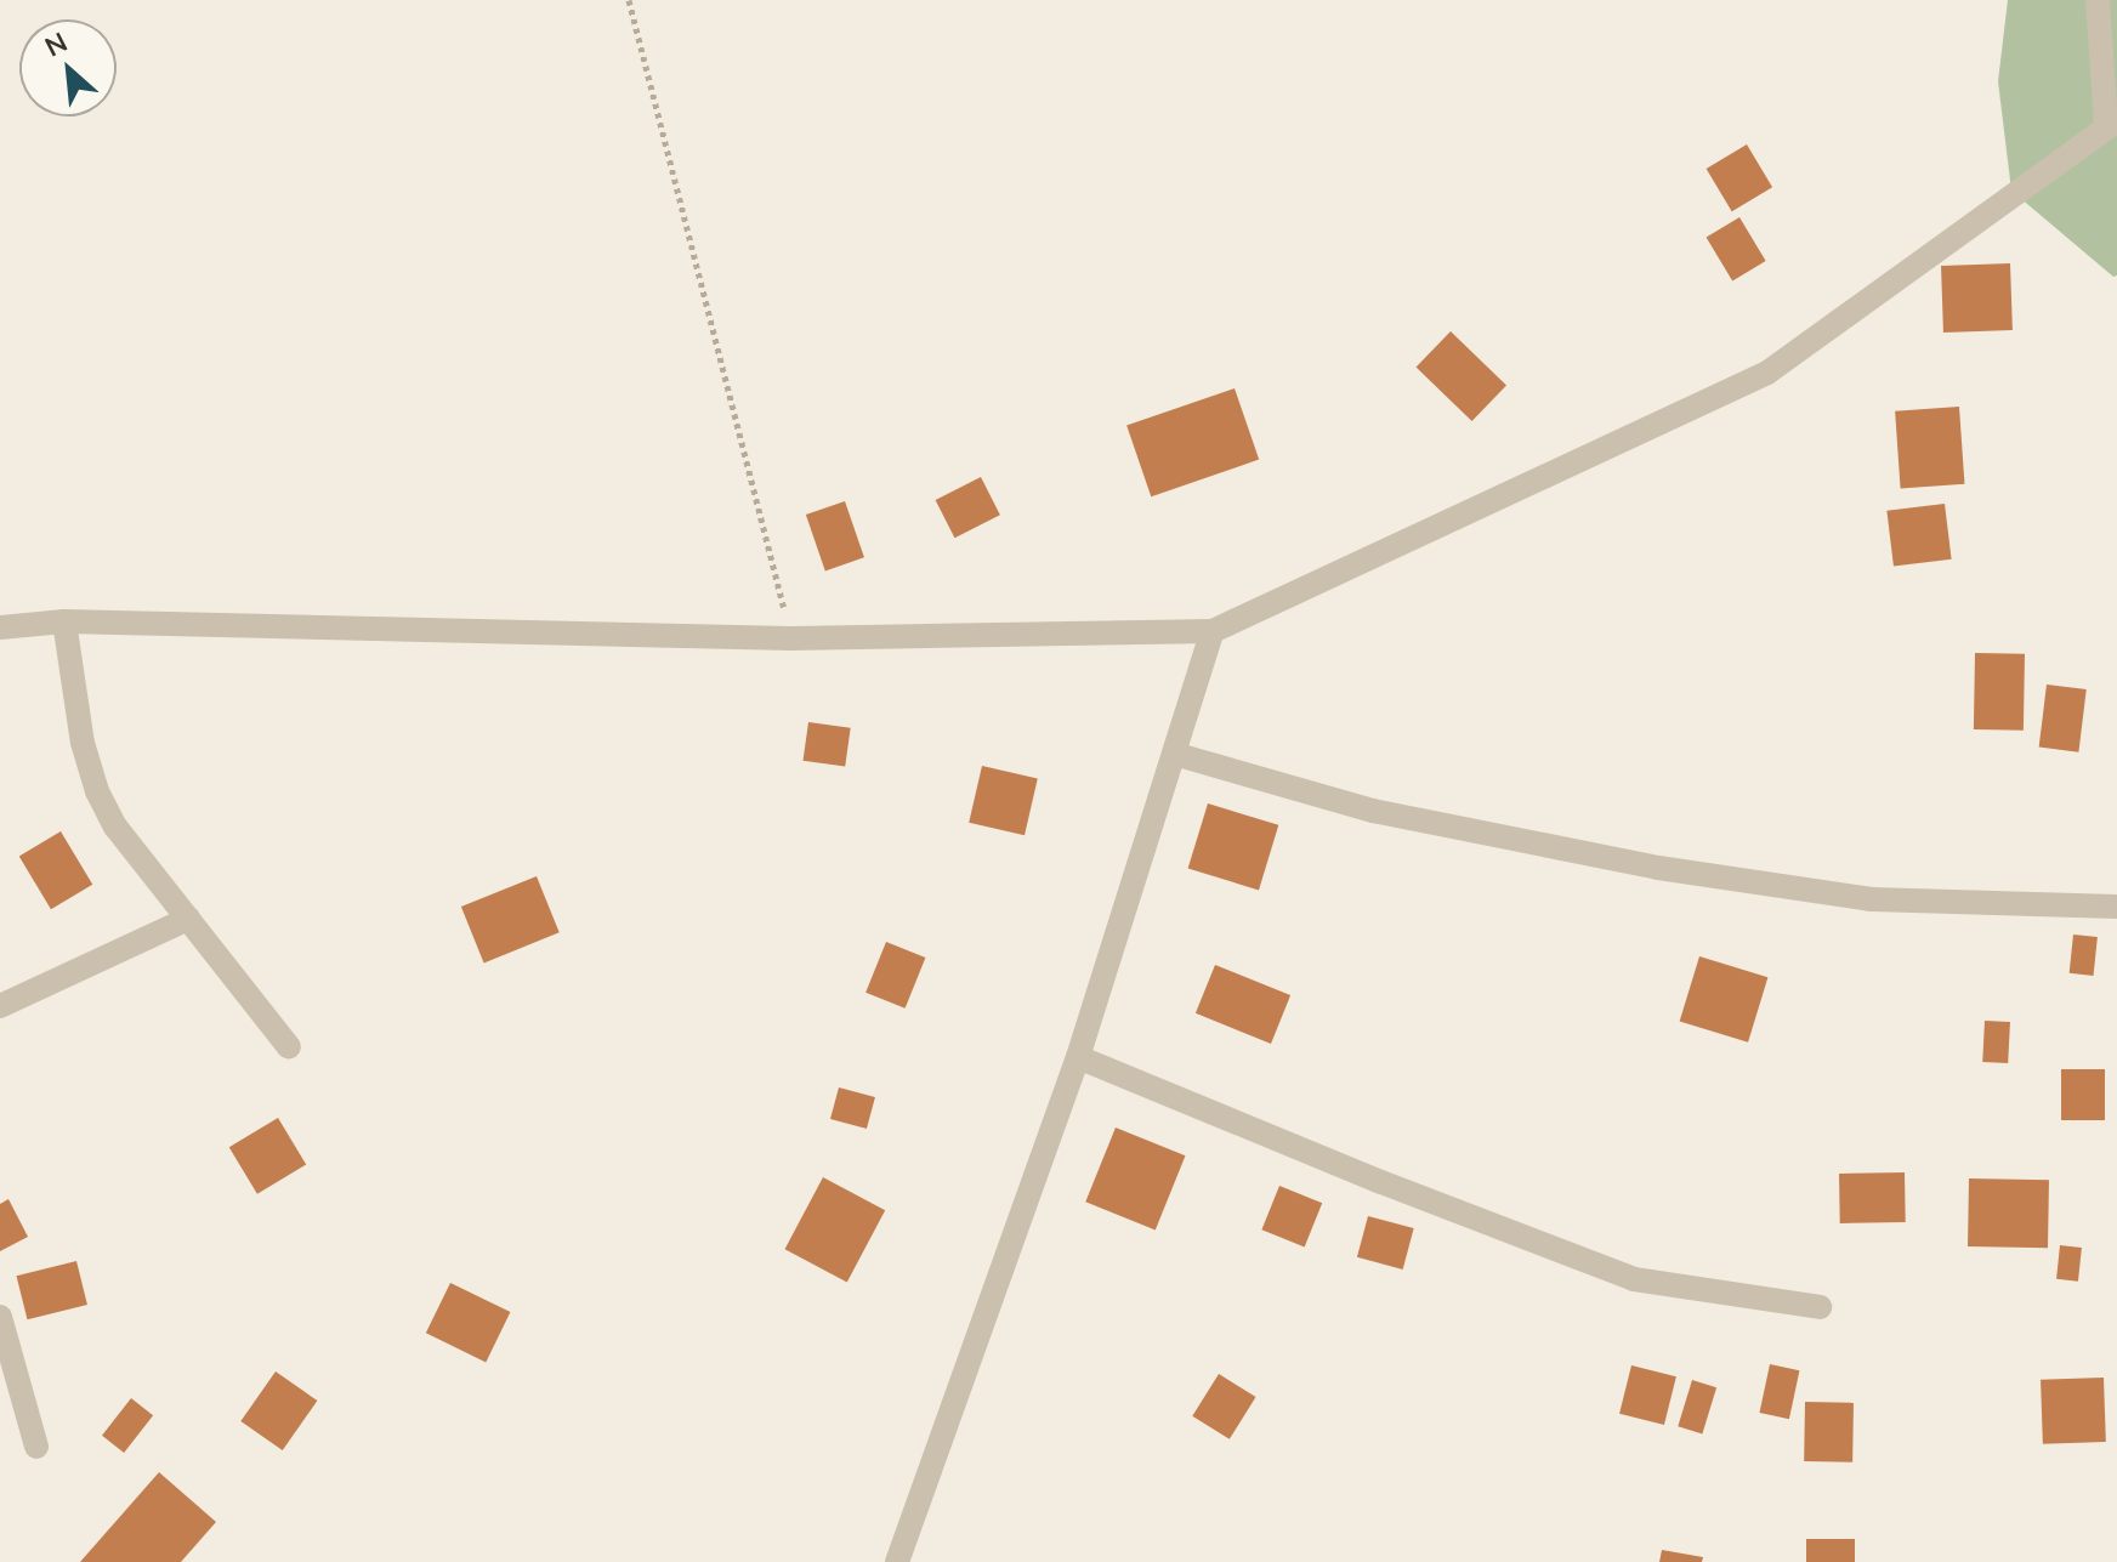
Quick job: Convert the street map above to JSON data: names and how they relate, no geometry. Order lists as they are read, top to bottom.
{
  "north": "top left"
}
